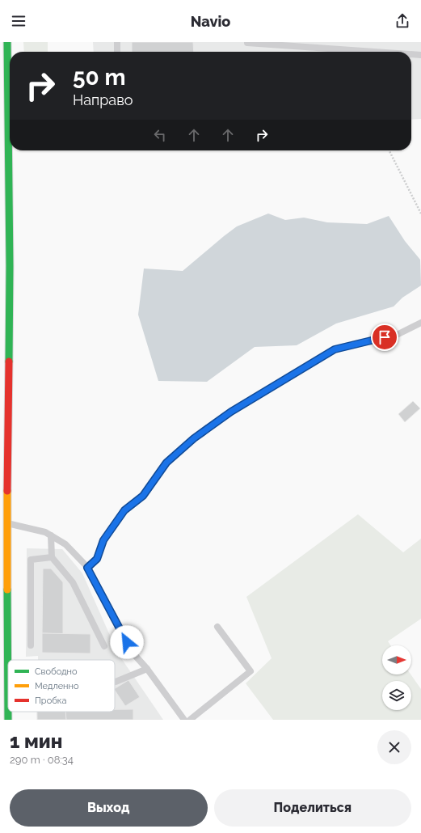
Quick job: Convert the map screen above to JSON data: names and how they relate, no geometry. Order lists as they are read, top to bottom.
{
  "legend": ["Свободно", "Медленно", "Пробка"],
  "north": "right",
  "page": {
    "header": "Navio",
    "turn": ["50 m", "Направо"],
    "heading": ["1 мин", "290 m · 08:34"],
    "buttons": ["Выход", "Поделиться"]
  }
}
